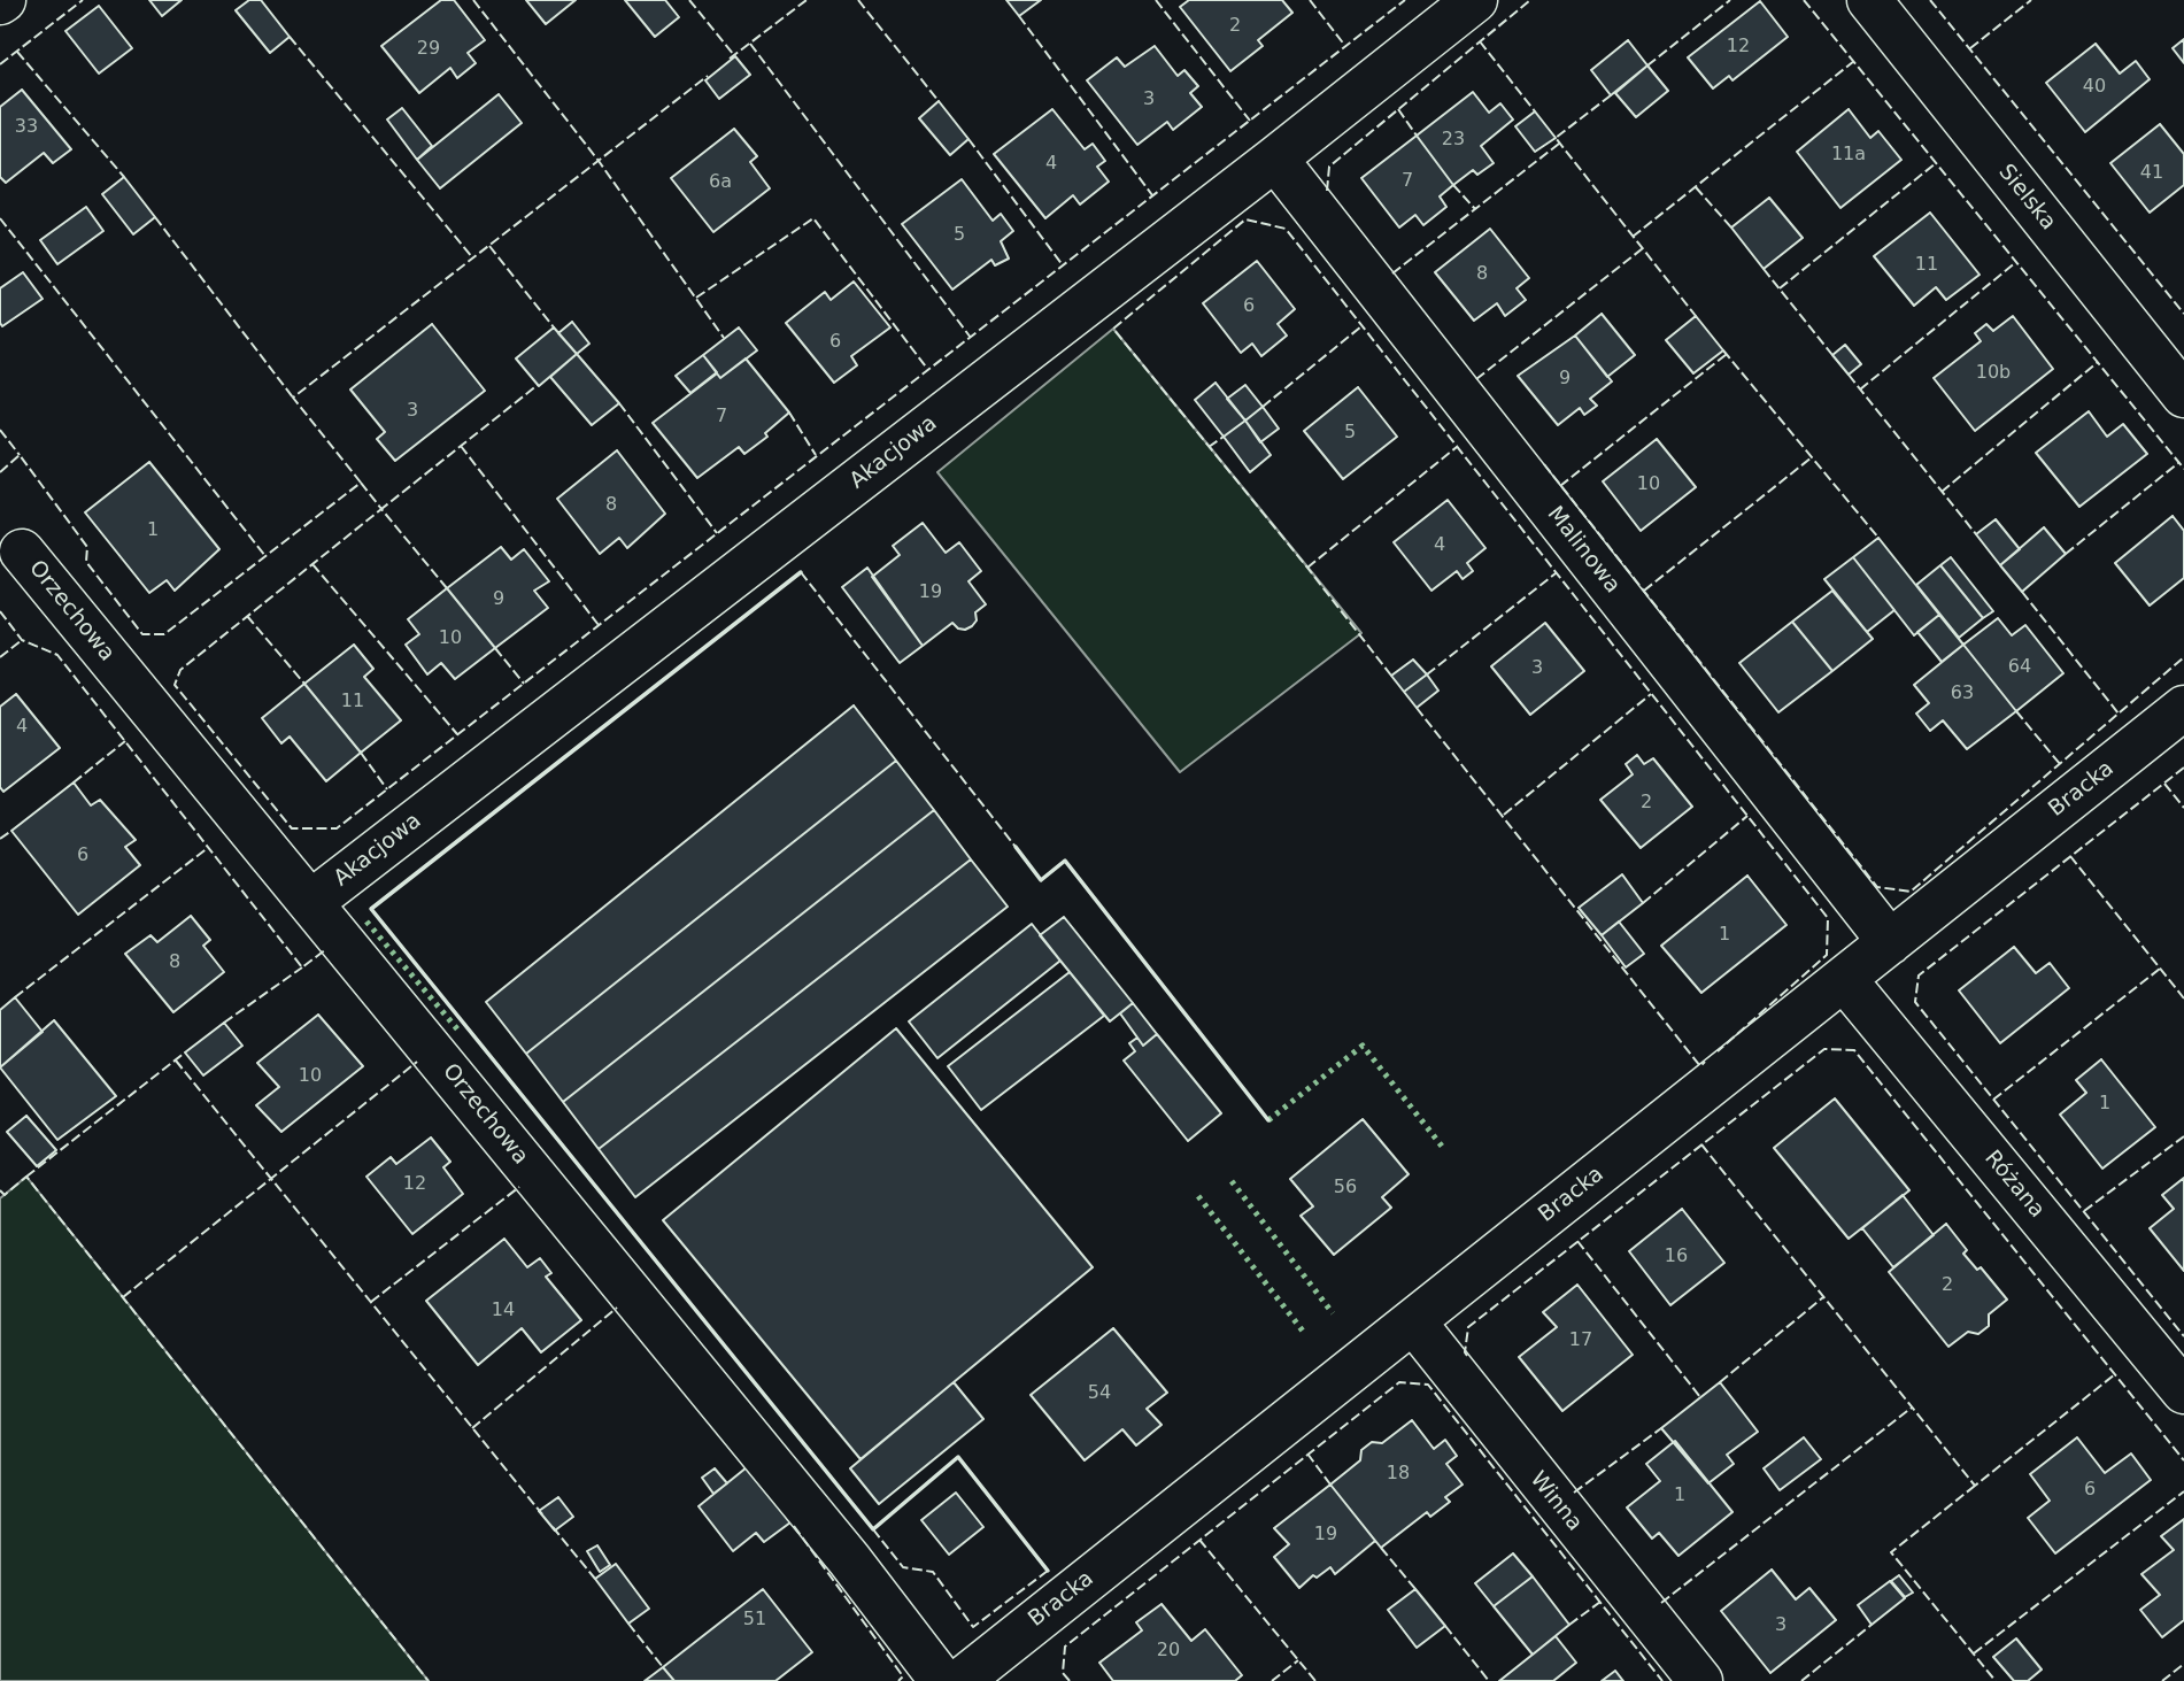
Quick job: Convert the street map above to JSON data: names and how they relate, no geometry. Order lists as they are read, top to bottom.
{
  "streets": {
    "street": [
      "Sielska",
      "Akacjowa",
      "Malinowa",
      "Orzechowa",
      "Bracka",
      "Różana",
      "Winna"
    ]
  },
  "crossings": [
    ["Akacjowa", "Malinowa"],
    ["Akacjowa", "Orzechowa"],
    ["Malinowa", "Bracka"],
    ["Bracka", "Różana"],
    ["Bracka", "Winna"]
  ],
  "house_numbers": [
    "2",
    "12",
    "29",
    "40",
    "3",
    "33",
    "23",
    "11a",
    "4",
    "41",
    "7",
    "6a",
    "5",
    "11",
    "8",
    "6",
    "6",
    "10b",
    "9",
    "3",
    "7",
    "5",
    "10",
    "8",
    "1",
    "4",
    "19",
    "9",
    "10",
    "64",
    "3",
    "63",
    "11",
    "4",
    "2",
    "6",
    "1",
    "8",
    "10",
    "1",
    "12",
    "56",
    "16",
    "2",
    "14",
    "17",
    "54",
    "18",
    "6",
    "1",
    "19",
    "51",
    "3",
    "20"
  ]
}
